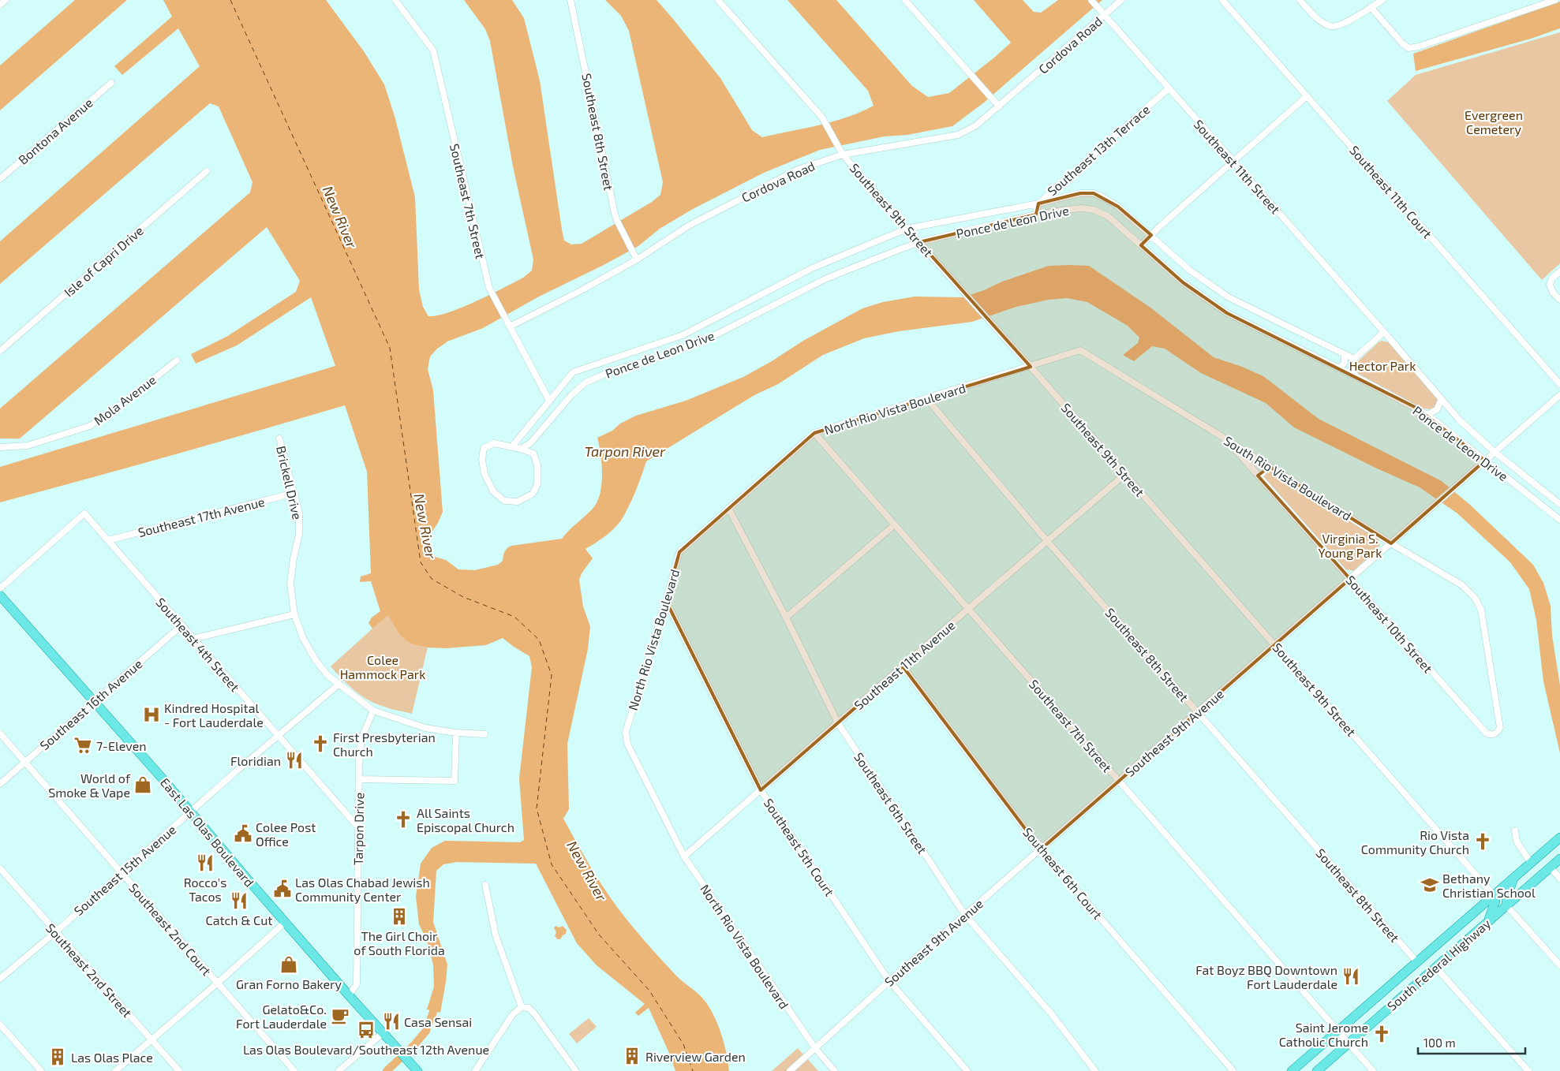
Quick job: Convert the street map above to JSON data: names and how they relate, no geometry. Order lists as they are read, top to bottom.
{
  "streets": {
    "main road": ["East Las Olas Boulevard", "South Federal Highway"],
    "street": [
      "Cordova Road",
      "Bontona Avenue",
      "Southeast 8th Street",
      "Southeast 13th Terrace",
      "Southeast 11th Street",
      "Southeast 11th Court",
      "Southeast 7th Street",
      "Southeast 9th Street",
      "Ponce de Leon Drive",
      "Isle of Capri Drive",
      "Mola Avenue",
      "North Rio Vista Boulevard",
      "South Rio Vista Boulevard",
      "Brickell Drive",
      "Southeast 17th Avenue",
      "Southeast 10th Street",
      "Southeast 4th Street",
      "Southeast 11th Avenue",
      "Southeast 16th Avenue",
      "Southeast 9th Avenue",
      "Southeast 6th Street",
      "Tarpon Drive",
      "Southeast 5th Court",
      "Southeast 15th Avenue",
      "Southeast 6th Court",
      "Southeast 2nd Court",
      "Southeast 2nd Street"
    ]
  },
  "crossings": [
    ["Cordova Road", "Southeast 8th Street"],
    ["Cordova Road", "Southeast 11th Street"],
    ["Cordova Road", "Southeast 7th Street"],
    ["Cordova Road", "Southeast 9th Street"],
    ["Southeast 8th Street", "North Rio Vista Boulevard"],
    ["Southeast 8th Street", "Southeast 11th Avenue"],
    ["Southeast 8th Street", "Southeast 9th Avenue"],
    ["Southeast 8th Street", "South Federal Highway"],
    ["Southeast 13th Terrace", "Southeast 11th Street"],
    ["Southeast 13th Terrace", "Ponce de Leon Drive"],
    ["Southeast 11th Street", "Ponce de Leon Drive"],
    ["Southeast 11th Street", "Southeast 9th Avenue"],
    ["Southeast 7th Street", "Ponce de Leon Drive"],
    ["Southeast 7th Street", "North Rio Vista Boulevard"],
    ["Southeast 7th Street", "Southeast 11th Avenue"],
    ["Southeast 7th Street", "Southeast 9th Avenue"],
    ["Southeast 7th Street", "South Federal Highway"],
    ["Southeast 9th Street", "Ponce de Leon Drive"],
    ["Southeast 9th Street", "North Rio Vista Boulevard"],
    ["Southeast 9th Street", "South Rio Vista Boulevard"],
    ["Southeast 9th Street", "Southeast 11th Avenue"],
    ["Southeast 9th Street", "Southeast 9th Avenue"],
    ["Southeast 9th Street", "South Federal Highway"],
    ["Ponce de Leon Drive", "Southeast 9th Avenue"],
    ["North Rio Vista Boulevard", "South Rio Vista Boulevard"],
    ["North Rio Vista Boulevard", "Southeast 11th Avenue"],
    ["North Rio Vista Boulevard", "Southeast 9th Avenue"],
    ["North Rio Vista Boulevard", "Southeast 6th Street"],
    ["North Rio Vista Boulevard", "Southeast 5th Court"],
    ["South Rio Vista Boulevard", "Southeast 10th Street"],
    ["South Rio Vista Boulevard", "Southeast 9th Avenue"],
    ["Brickell Drive", "Southeast 17th Avenue"],
    ["Brickell Drive", "Tarpon Drive"],
    ["Brickell Drive", "Southeast 15th Avenue"],
    ["Southeast 17th Avenue", "Southeast 4th Street"],
    ["Southeast 10th Street", "Southeast 9th Avenue"],
    ["Southeast 4th Street", "Southeast 16th Avenue"],
    ["Southeast 4th Street", "Tarpon Drive"],
    ["Southeast 4th Street", "Southeast 15th Avenue"],
    ["Southeast 11th Avenue", "Southeast 6th Street"],
    ["Southeast 11th Avenue", "Southeast 5th Court"],
    ["Southeast 11th Avenue", "Southeast 6th Court"],
    ["Southeast 16th Avenue", "East Las Olas Boulevard"],
    ["Southeast 16th Avenue", "Southeast 2nd Court"],
    ["Southeast 9th Avenue", "Southeast 6th Street"],
    ["Southeast 9th Avenue", "Southeast 5th Court"],
    ["Southeast 9th Avenue", "Southeast 6th Court"],
    ["Tarpon Drive", "East Las Olas Boulevard"],
    ["East Las Olas Boulevard", "Southeast 15th Avenue"],
    ["Southeast 15th Avenue", "Southeast 2nd Court"],
    ["Southeast 15th Avenue", "Southeast 2nd Street"]
  ],
  "water": ["New River", "Tarpon River"],
  "parks": [
    "Evergreen Cemetery",
    "Hector Park",
    "Virginia S. Young Park",
    "Colee Hammock Park"
  ],
  "places": {
    "hospital": ["Kindred Hospital - Fort Lauderdale"],
    "church": [
      "First Presbyterian Church",
      "All Saints Episcopal Church",
      "Rio Vista Community Church",
      "Saint Jerome Catholic Church"
    ],
    "supermarket": ["7-Eleven"],
    "restaurant": [
      "Floridian",
      "Rocco's Tacos",
      "Catch & Cut",
      "Fat Boyz BBQ Downtown Fort Lauderdale",
      "Casa Sensai"
    ],
    "shop": ["World of Smoke & Vape", "Gran Forno Bakery"],
    "public building": ["Colee Post Office", "Las Olas Chabad Jewish Community Center"],
    "school or university": ["Bethany Christian School"],
    "building": ["The Girl Choir of South Florida", "Riverview Garden", "Las Olas Place"],
    "cafe": ["Gelato&Co. Fort Lauderdale"],
    "bus stop": ["Las Olas Boulevard/Southeast 12th Avenue"]
  },
  "scale_bar": "100 m"
}
